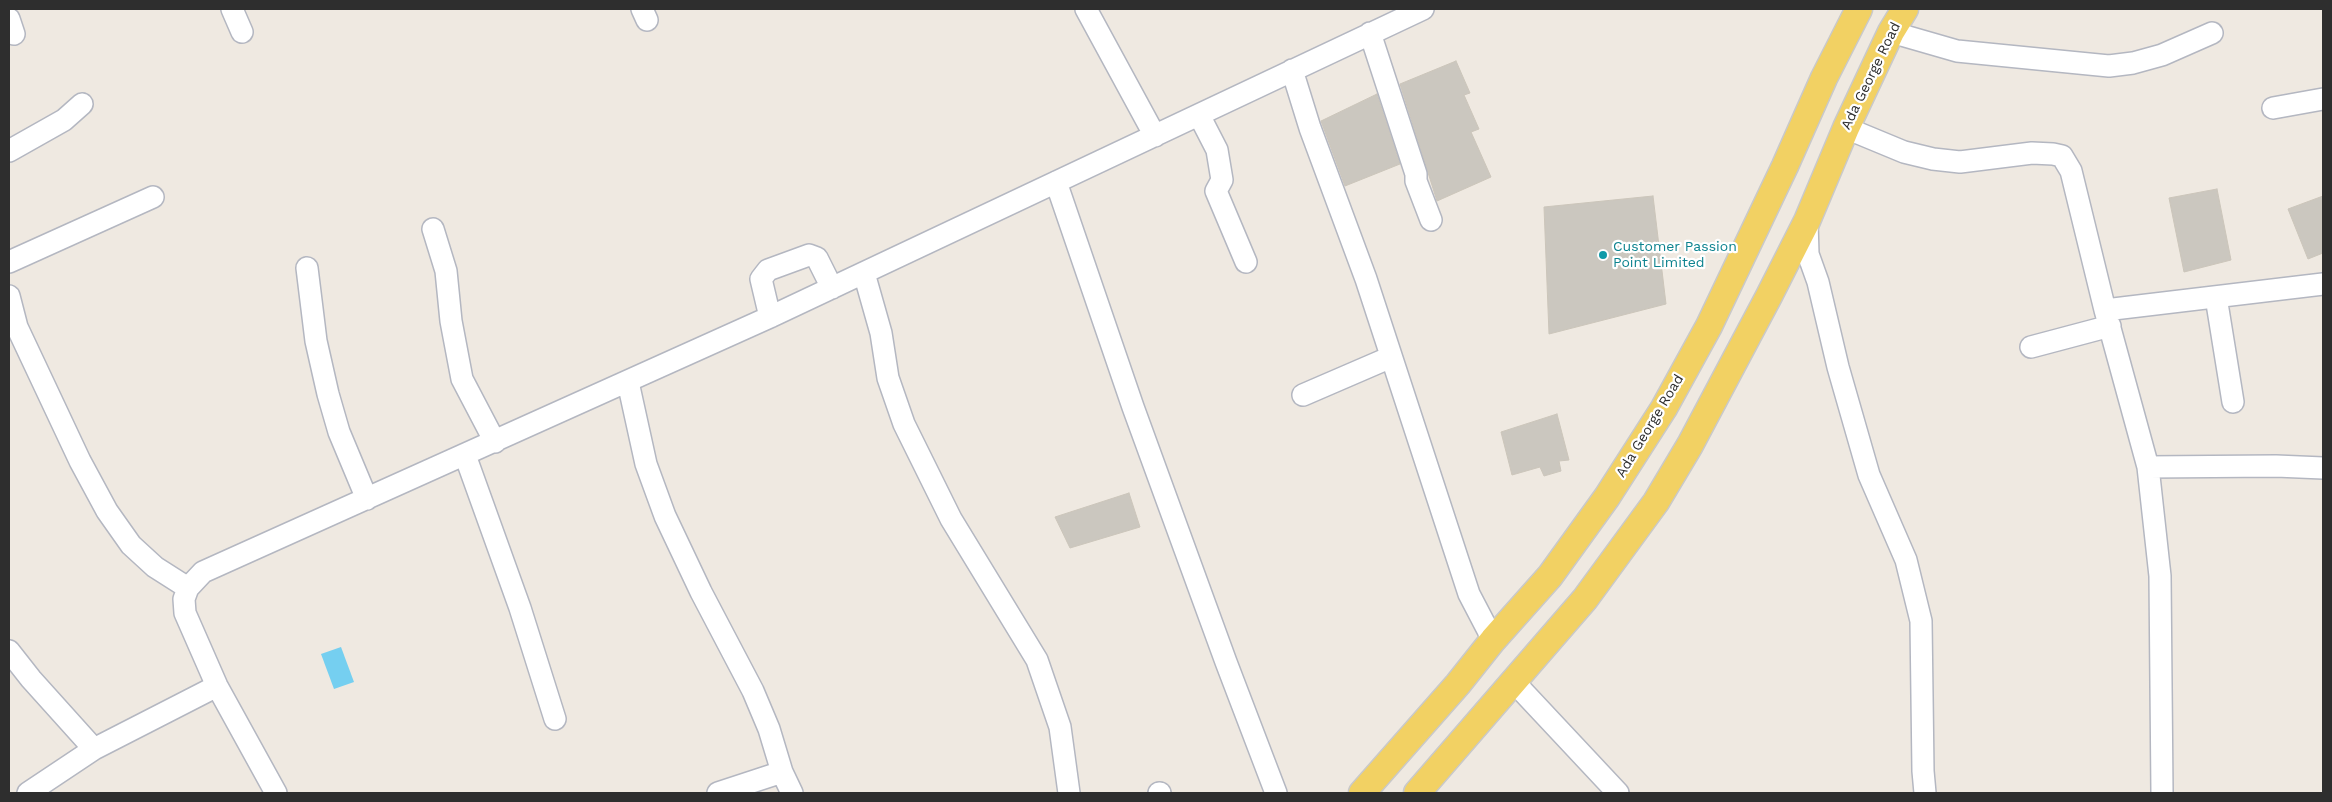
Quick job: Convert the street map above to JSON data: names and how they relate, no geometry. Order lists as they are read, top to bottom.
{
  "streets": {
    "main road": ["Ada George Road"]
  },
  "places": ["Customer Passion Point Limited"]
}
